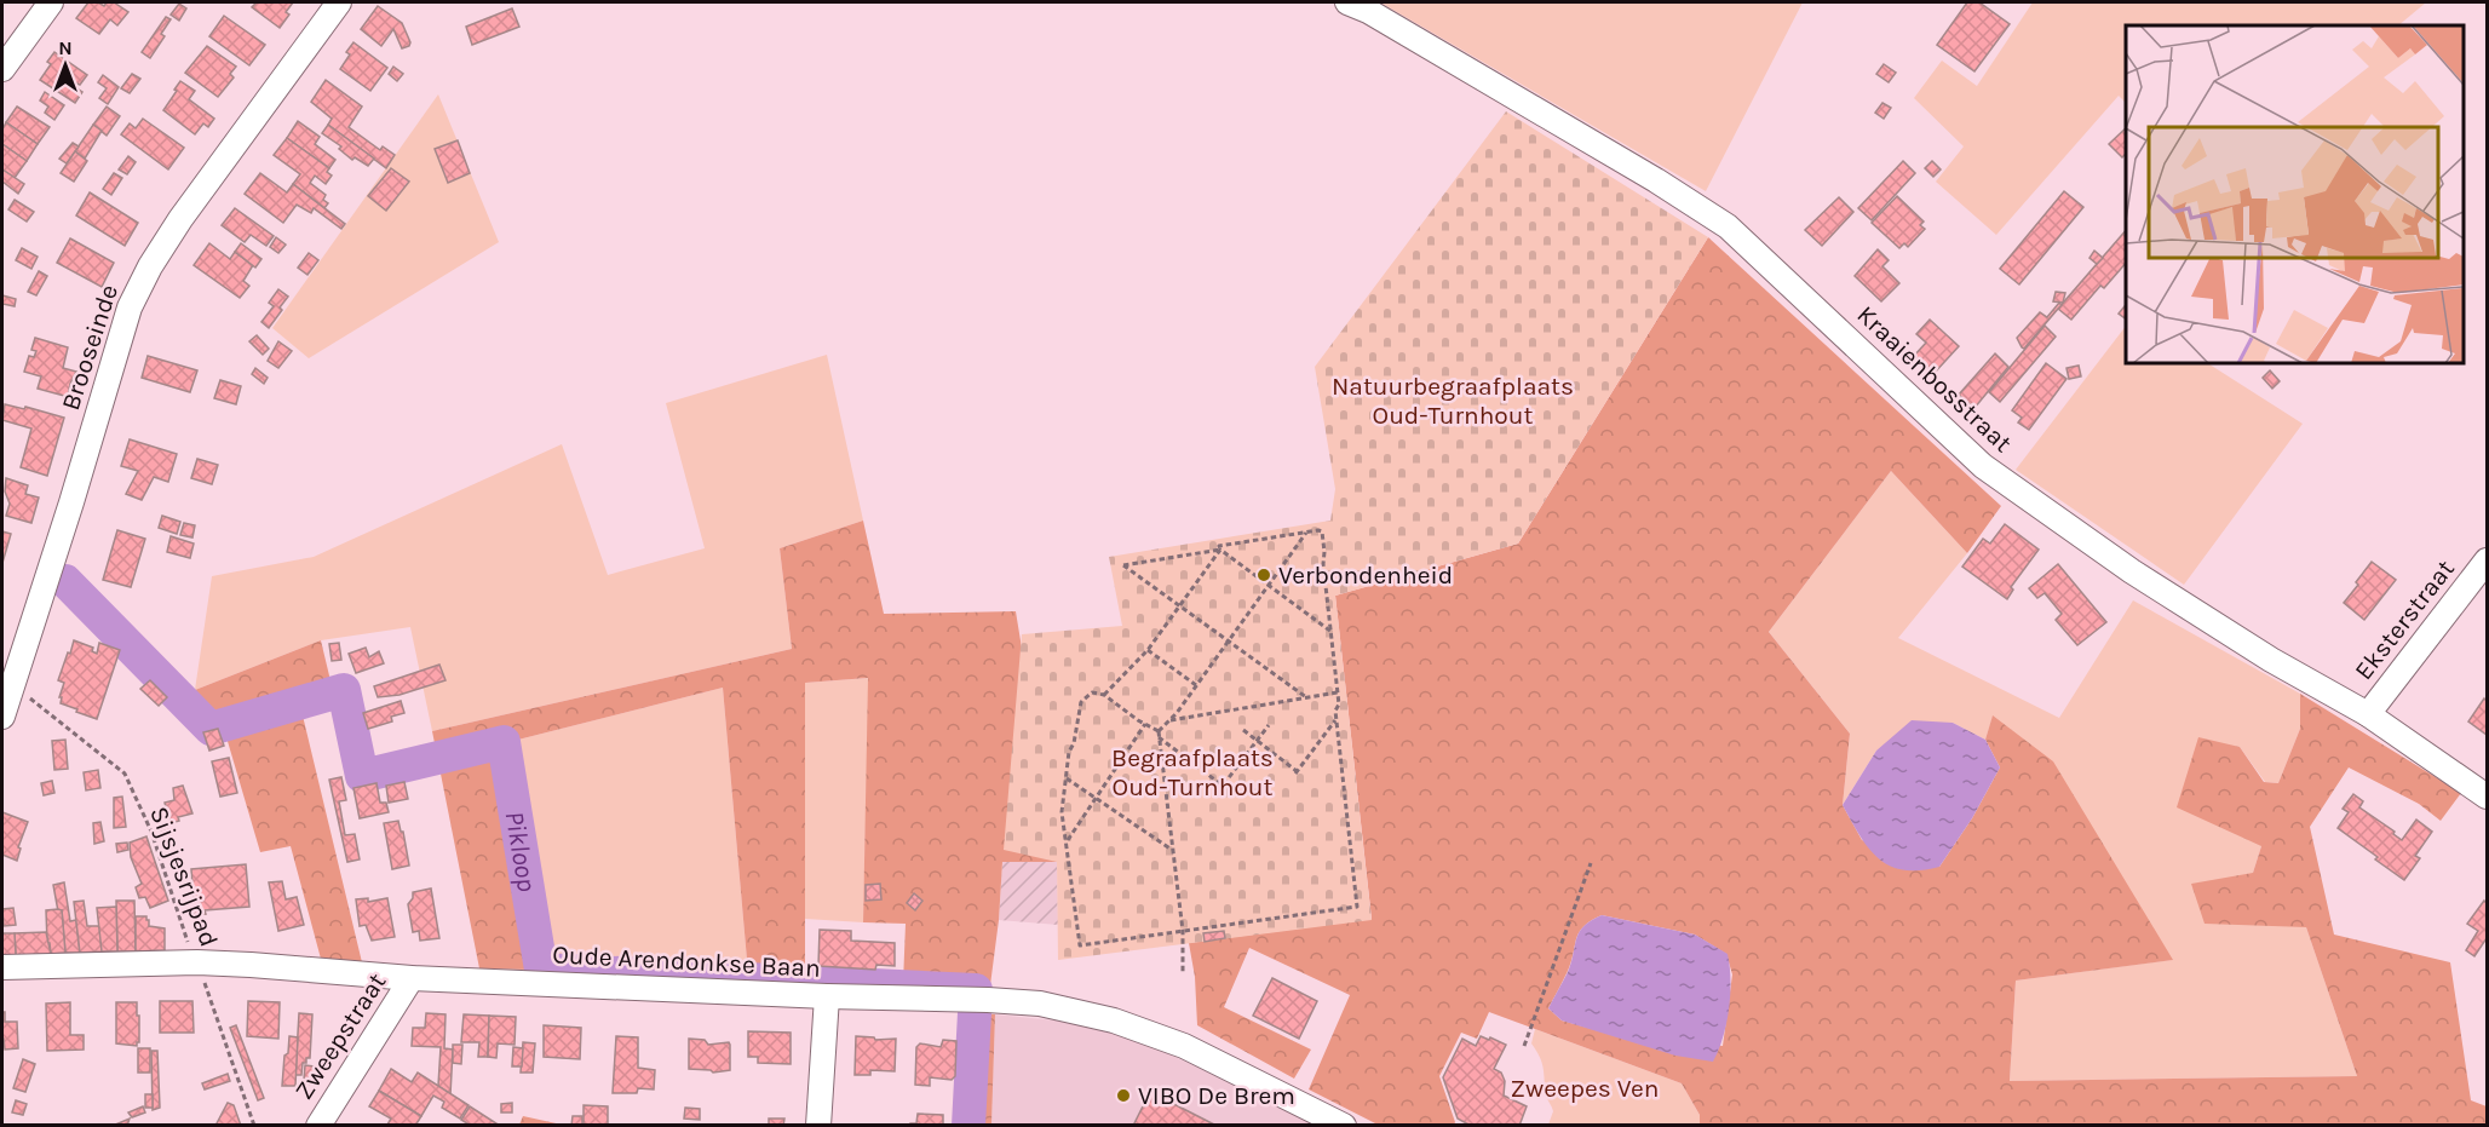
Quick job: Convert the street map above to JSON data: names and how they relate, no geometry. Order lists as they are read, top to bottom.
{
  "streets": {
    "street": [
      "Brooseinde",
      "Kraaienbosstraat",
      "Eksterstraat",
      "Oude Arendonkse Baan",
      "Zweepstraat"
    ],
    "path": ["Sijsjesrijpad"]
  },
  "crossings": [
    ["Brooseinde", "Sijsjesrijpad"],
    ["Kraaienbosstraat", "Eksterstraat"],
    ["Sijsjesrijpad", "Oude Arendonkse Baan"],
    ["Oude Arendonkse Baan", "Zweepstraat"]
  ],
  "water": ["Pikloop"],
  "parks": ["Natuurbegraafplaats Oud-Turnhout", "Begraafplaats Oud-Turnhout", "Zweepes Ven"],
  "places": ["Verbondenheid", "VIBO De Brem"],
  "north": "top"
}
